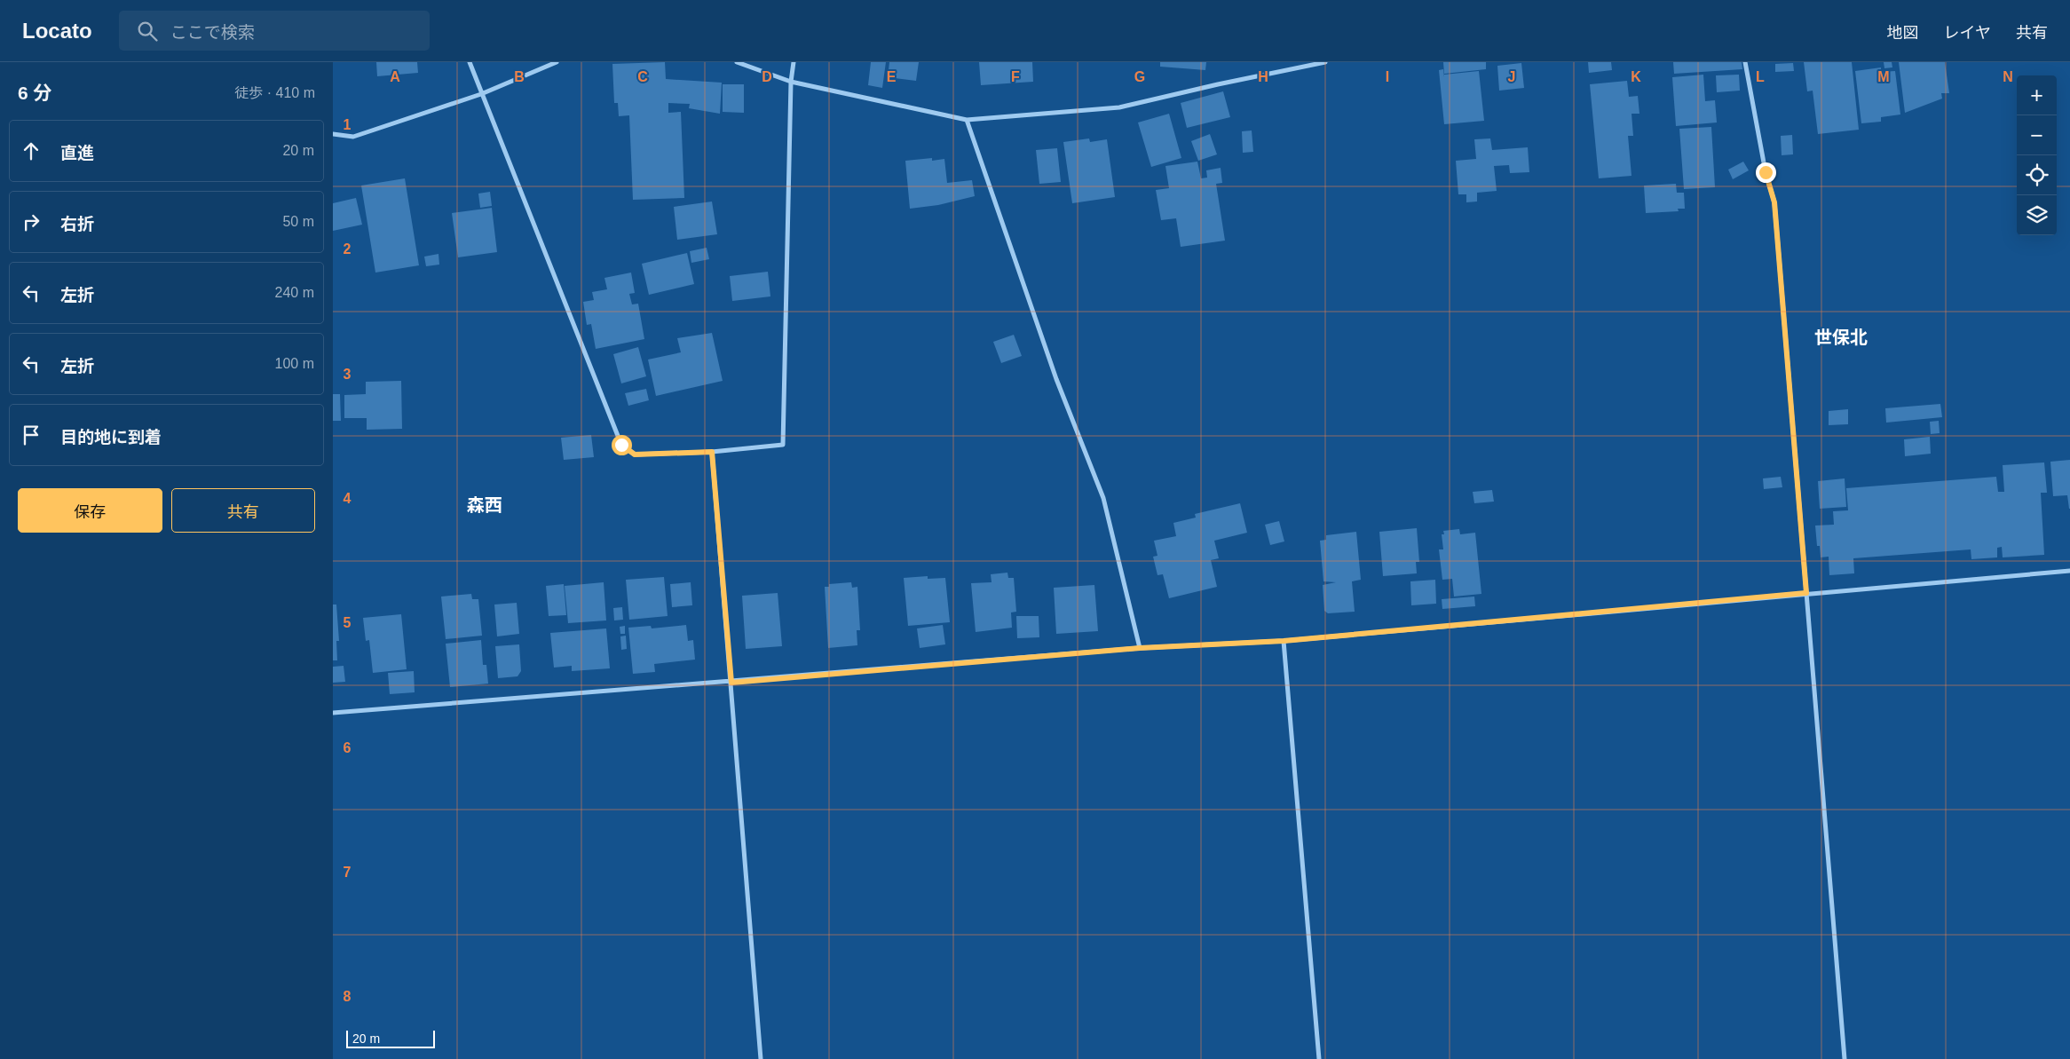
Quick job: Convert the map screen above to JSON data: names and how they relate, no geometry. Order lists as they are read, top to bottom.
{
  "districts": ["世保北", "森西"],
  "scale_bar": "20 m",
  "page": {
    "header": "Locato",
    "search": "ここで検索",
    "nav": ["地図", "レイヤ", "共有"],
    "heading": ["6 分", "徒歩 · 410 m"],
    "map_buttons": ["+", "−"],
    "list": [
      ["直進", "20 m"],
      ["右折", "50 m"],
      ["左折", "240 m"],
      ["左折", "100 m"],
      "目的地に到着"
    ],
    "buttons": ["保存", "共有"],
    "scale": "20 m"
  },
  "grid": {
    "columns": [
      "A",
      "B",
      "C",
      "D",
      "E",
      "F",
      "G",
      "H",
      "I",
      "J",
      "K",
      "L",
      "M",
      "N"
    ],
    "rows": [
      "1",
      "2",
      "3",
      "4",
      "5",
      "6",
      "7",
      "8"
    ]
  }
}
